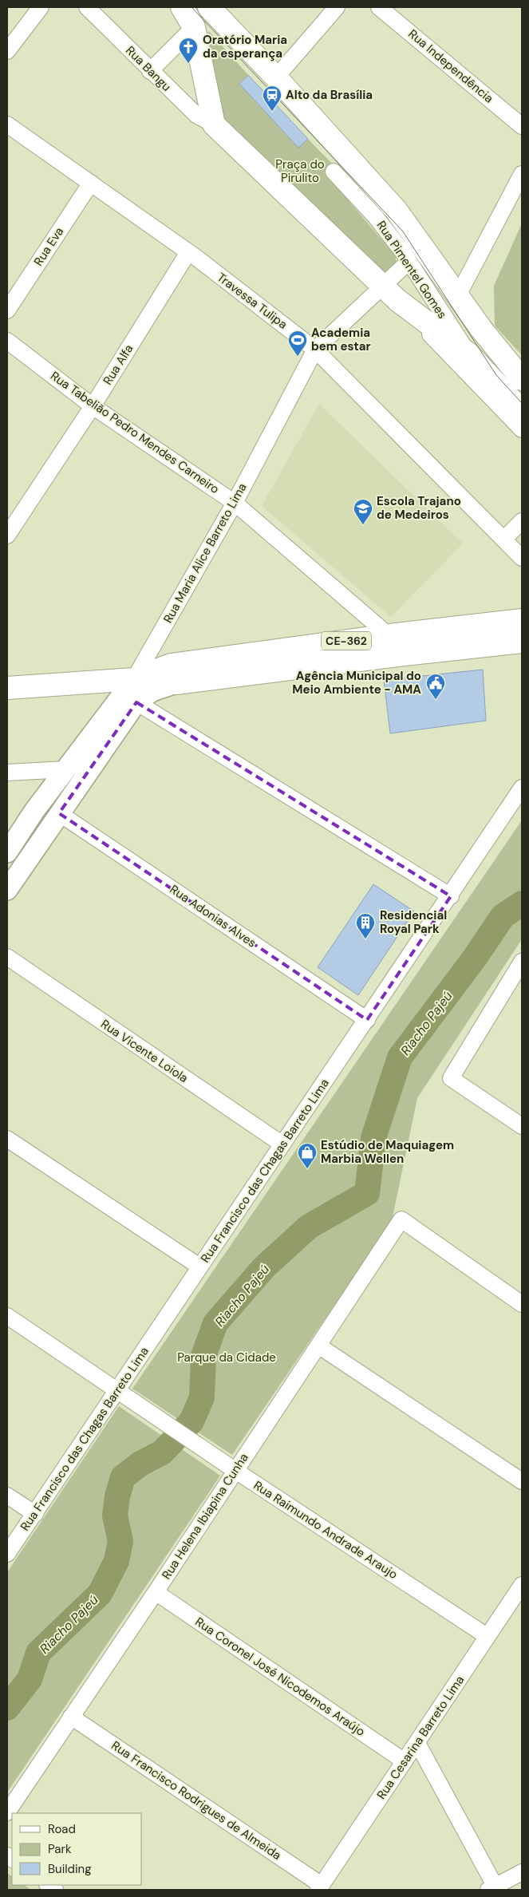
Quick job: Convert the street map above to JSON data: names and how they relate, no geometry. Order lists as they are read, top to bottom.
{
  "streets": {
    "main road": ["CE-362"],
    "street": [
      "Rua Independência",
      "Rua Bangu",
      "Rua Eva",
      "Rua Pimentel Gomes",
      "Travessa Tulipa",
      "Rua Alfa",
      "Rua Tabelião Pedro Mendes Carneiro",
      "Rua Maria Alice Barreto Lima",
      "Rua Adonias Alves",
      "Rua Vicente Loiola",
      "Rua Francisco das Chagas Barreto Lima",
      "Rua Helena Ibiapina Cunha",
      "Rua Raimundo Andrade Araujo",
      "Rua Coronel José Nicodemos Araújo",
      "Rua Cesarina Barreto Lima",
      "Rua Francisco Rodrigues de Almeida"
    ]
  },
  "crossings": [
    ["Rua Eva", "Travessa Tulipa"],
    ["Rua Pimentel Gomes", "Rua Maria Alice Barreto Lima"],
    ["Travessa Tulipa", "Rua Alfa"],
    ["Travessa Tulipa", "Rua Maria Alice Barreto Lima"],
    ["Rua Alfa", "Rua Tabelião Pedro Mendes Carneiro"],
    ["Rua Tabelião Pedro Mendes Carneiro", "Rua Maria Alice Barreto Lima"],
    ["Rua Tabelião Pedro Mendes Carneiro", "CE-362"],
    ["Rua Maria Alice Barreto Lima", "CE-362"],
    ["Rua Adonias Alves", "Rua Francisco das Chagas Barreto Lima"],
    ["Rua Vicente Loiola", "Rua Francisco das Chagas Barreto Lima"],
    ["Rua Francisco das Chagas Barreto Lima", "Rua Raimundo Andrade Araujo"],
    ["Rua Helena Ibiapina Cunha", "Rua Raimundo Andrade Araujo"],
    ["Rua Helena Ibiapina Cunha", "Rua Coronel José Nicodemos Araújo"],
    ["Rua Helena Ibiapina Cunha", "Rua Francisco Rodrigues de Almeida"],
    ["Rua Raimundo Andrade Araujo", "Rua Cesarina Barreto Lima"],
    ["Rua Coronel José Nicodemos Araújo", "Rua Cesarina Barreto Lima"],
    ["Rua Cesarina Barreto Lima", "Rua Francisco Rodrigues de Almeida"]
  ],
  "water": ["Riacho Pajeú"],
  "parks": ["Praça do Pirulito", "Parque da Cidade"],
  "places": {
    "church": ["Oratório Maria da esperança"],
    "station": ["Alto da Brasília"],
    "sports": ["Academia bem estar"],
    "school or university": ["Escola Trajano de Medeiros"],
    "public building": ["Agência Municipal do Meio Ambiente - AMA"],
    "building": ["Residencial Royal Park"],
    "shop": ["Estúdio de Maquiagem Marbia Wellen"]
  },
  "legend": ["Road", "Park", "Building"]
}
